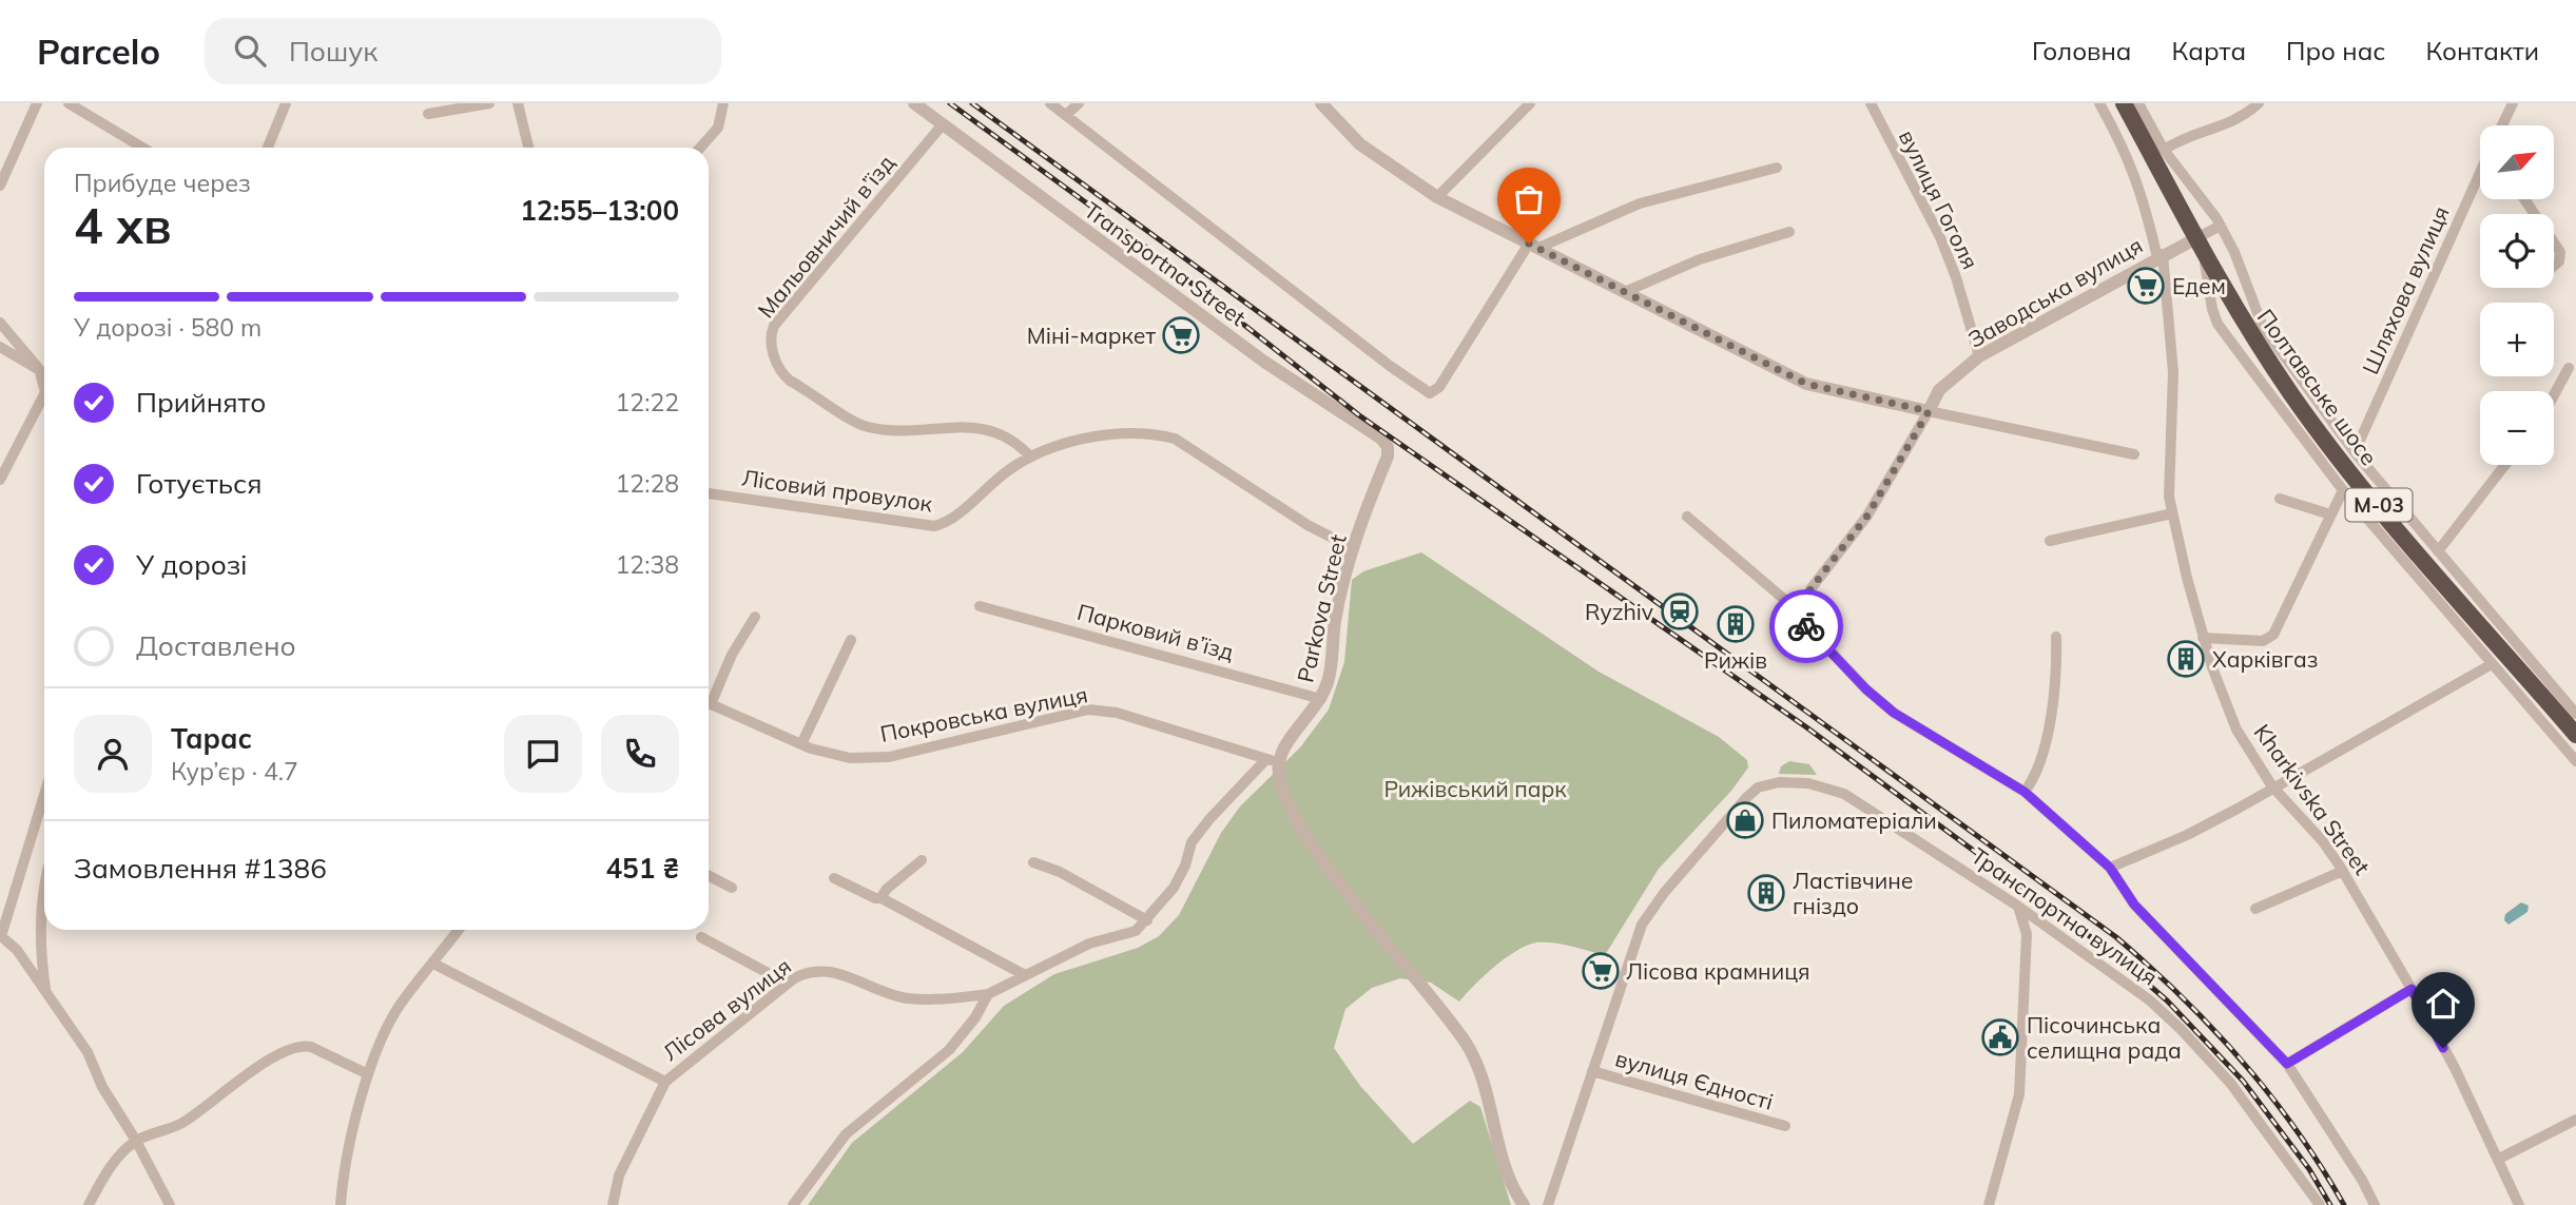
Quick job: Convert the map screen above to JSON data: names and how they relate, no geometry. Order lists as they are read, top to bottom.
{
  "streets": {
    "highway": ["Полтавське шосе", "М-03"],
    "street": [
      "вулиця Гоголя",
      "Мальовничий в’їзд",
      "Transportna Street",
      "Шляхова вулиця",
      "Заводська вулиця",
      "Лісовий провулок",
      "Parkova Street",
      "Парковий в’їзд",
      "Покровська вулиця",
      "Kharkivska Street",
      "Транспортна вулиця",
      "Лісова вулиця",
      "вулиця Єдності"
    ]
  },
  "crossings": [
    ["вулиця Гоголя", "Заводська вулиця"],
    ["Мальовничий в’їзд", "Transportna Street"],
    ["Мальовничий в’їзд", "Лісовий провулок"],
    ["Transportna Street", "Parkova Street"],
    ["Заводська вулиця", "Полтавське шосе"],
    ["Заводська вулиця", "Kharkivska Street"],
    ["Заводська вулиця", "Транспортна вулиця"],
    ["Лісовий провулок", "Parkova Street"],
    ["Parkova Street", "Парковий в’їзд"],
    ["Parkova Street", "Покровська вулиця"],
    ["Parkova Street", "Лісова вулиця"],
    ["Транспортна вулиця", "вулиця Єдності"]
  ],
  "parks": ["Рижівський парк"],
  "places": {
    "supermarket": ["Едем", "Міні-маркет", "Лісова крамниця"],
    "station": ["Ryzhiv"],
    "building": ["Рижів", "Харківгаз", "Ластівчине гніздо"],
    "shop": ["Пиломатеріали"],
    "public building": ["Пісочинська селищна рада"]
  },
  "north": "top right",
  "page": {
    "header": "Parcelo",
    "search": "Пошук",
    "nav": [
      "Головна",
      "Карта",
      "Про нас",
      "Контакти"
    ],
    "map_buttons": ["+", "−"],
    "heading": ["4 хв", "Прибуде через", "12:55–13:00"],
    "panel": [
      "Тарас",
      "Кур’єр · 4.7",
      "Замовлення #1386",
      "451 ₴"
    ],
    "bar": "У дорозі · 580 m",
    "list": [
      ["Прийнято", "12:22"],
      ["Готується", "12:28"],
      ["У дорозі", "12:38"],
      "Доставлено"
    ]
  }
}
